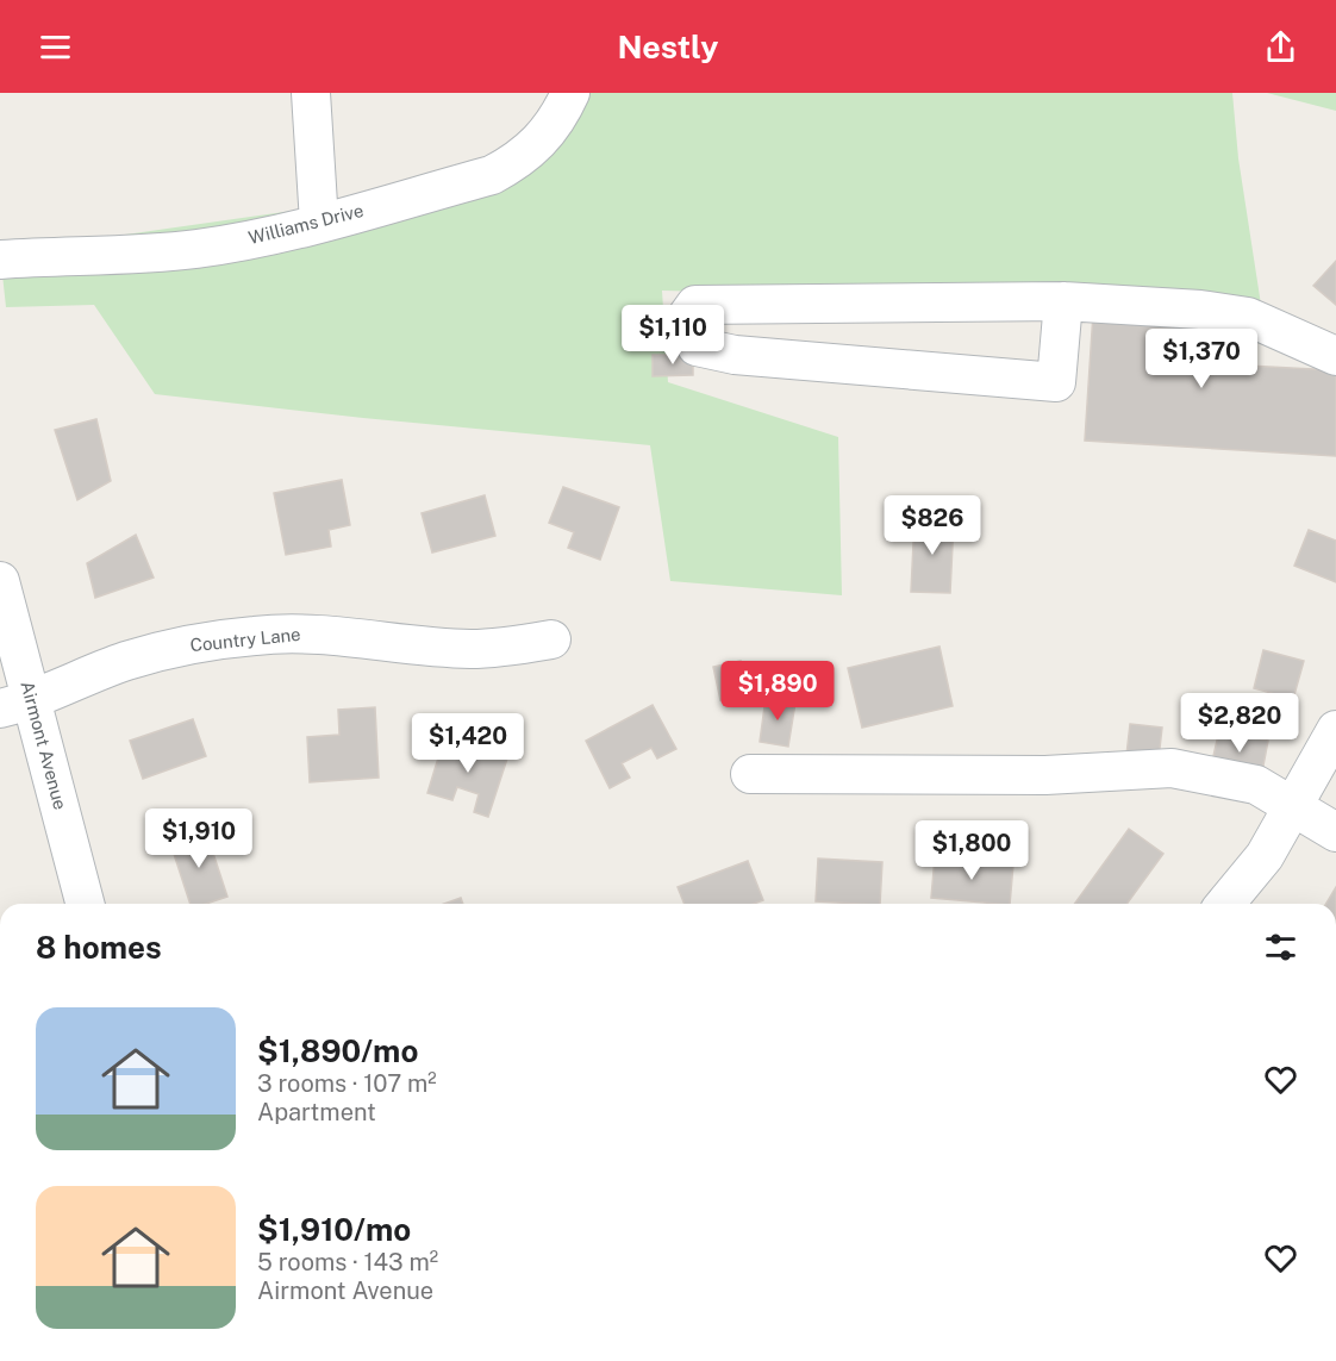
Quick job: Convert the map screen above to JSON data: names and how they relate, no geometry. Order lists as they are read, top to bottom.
{
  "streets": {
    "street": ["Williams Drive", "Country Lane", "Airmont Avenue"]
  },
  "crossings": [
    ["Country Lane", "Airmont Avenue"]
  ],
  "page": {
    "header": "Nestly",
    "price": [
      "$1,110",
      "$1,370",
      "$826",
      "$1,890",
      "$2,820",
      "$1,420",
      "$1,910",
      "$1,800"
    ],
    "heading": "8 homes",
    "list": [
      {
        "name": "$1,890/mo",
        "note": "3 rooms · 107 m² · Apartment"
      },
      {
        "name": "$1,910/mo",
        "note": "5 rooms · 143 m² · Airmont Avenue"
      }
    ]
  }
}
